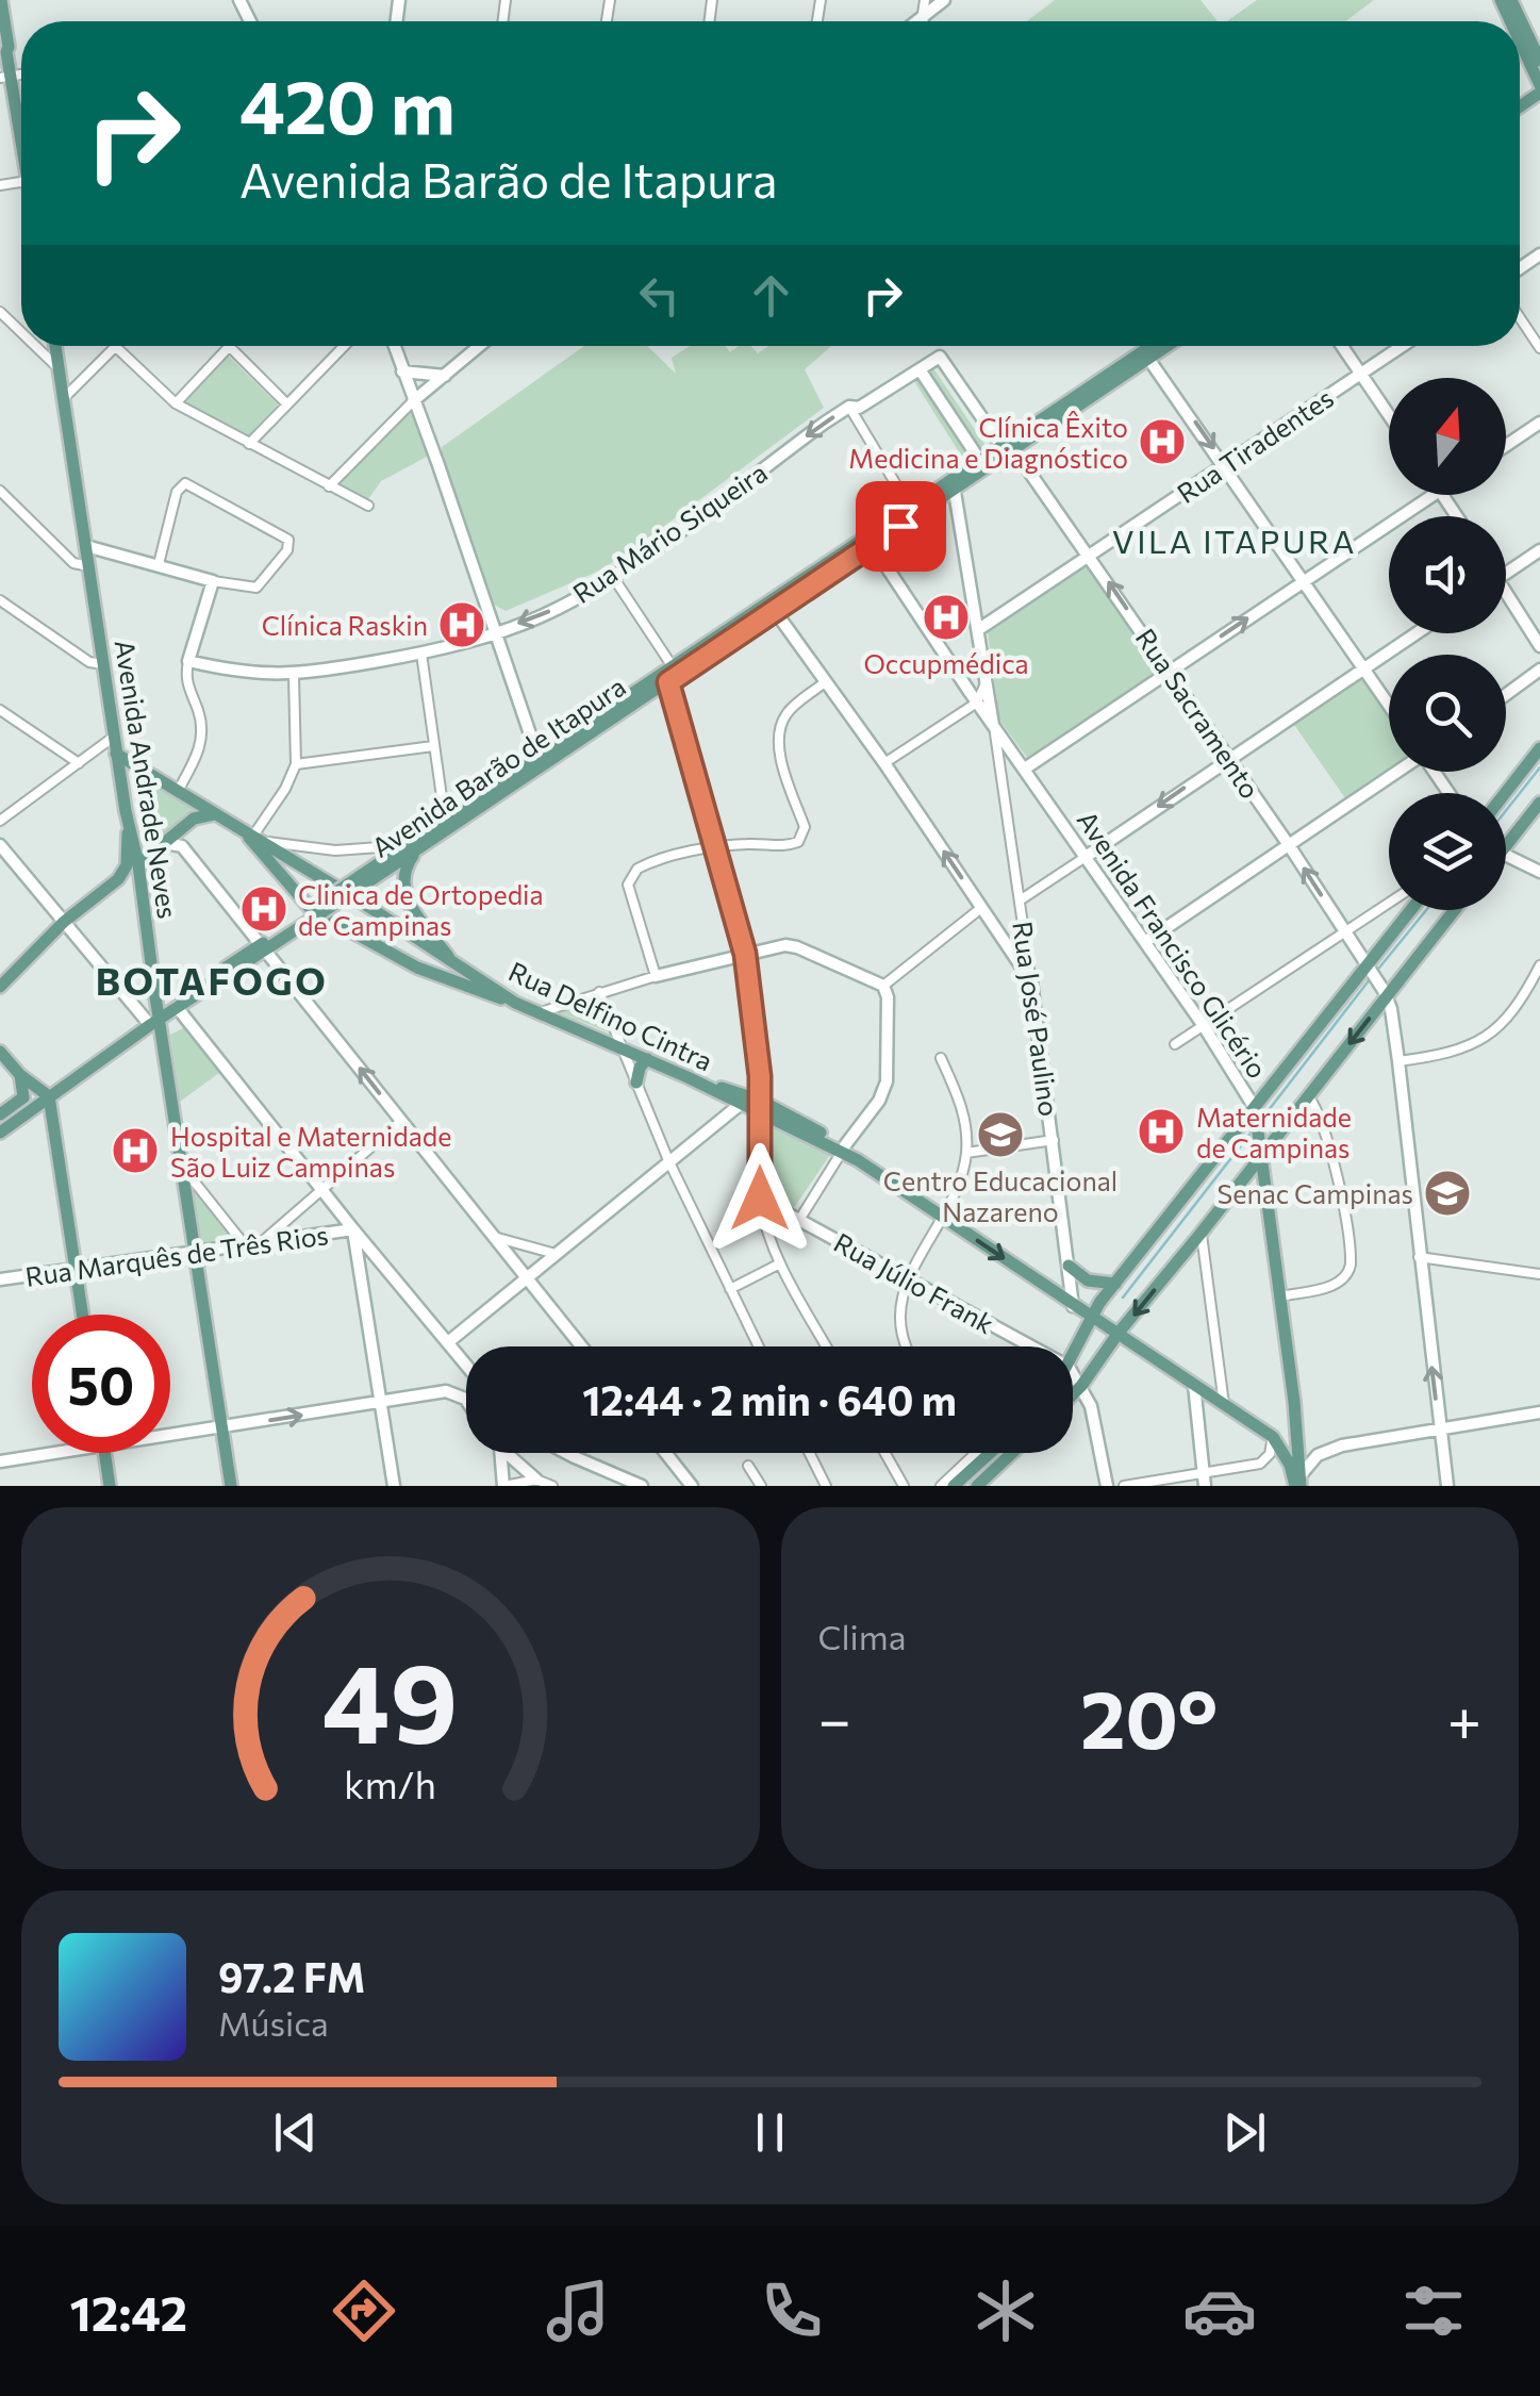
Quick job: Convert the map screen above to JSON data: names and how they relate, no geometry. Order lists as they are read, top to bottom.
{
  "streets": {
    "main road": [
      "Avenida Barão de Itapura",
      "Avenida Andrade Neves",
      "Avenida Francisco Glicério",
      "Rua Delfino Cintra"
    ],
    "street": [
      "Rua Tiradentes",
      "Rua Mário Siqueira",
      "Rua Sacramento",
      "Rua José Paulino",
      "Rua Marquês de Três Rios",
      "Rua Júlio Frank"
    ]
  },
  "crossings": [
    ["Rua Tiradentes", "Rua Sacramento"],
    ["Rua Tiradentes", "Rua José Paulino"],
    ["Rua Mário Siqueira", "Rua Sacramento"],
    ["Rua Sacramento", "Avenida Barão de Itapura"],
    ["Avenida Barão de Itapura", "Avenida Andrade Neves"],
    ["Avenida Barão de Itapura", "Avenida Francisco Glicério"],
    ["Avenida Barão de Itapura", "Rua José Paulino"],
    ["Avenida Andrade Neves", "Rua Marquês de Três Rios"],
    ["Avenida Francisco Glicério", "Rua José Paulino"],
    ["Rua Delfino Cintra", "Rua José Paulino"]
  ],
  "one_way": ["Rua Mário Siqueira"],
  "districts": ["VILA ITAPURA", "BOTAFOGO"],
  "places": {
    "hospital": [
      "Clínica Êxito Medicina e Diagnóstico",
      "Occupmédica",
      "Clínica Raskin",
      "Clinica de Ortopedia de Campinas",
      "Maternidade de Campinas",
      "Hospital e Maternidade São Luiz Campinas"
    ],
    "school or university": ["Centro Educacional Nazareno", "Senac Campinas"]
  },
  "north": "top",
  "page": {
    "turn": ["420 m", "Avenida Barão de Itapura"],
    "limit": "50",
    "trip": "12:44 · 2 min · 640 m",
    "tile": "Clima",
    "heat": ["−", "20°", "+"],
    "song": ["97.2 FM", "Música"],
    "tabs": "12:42",
    "gauge": ["49", "km/h"]
  }
}
